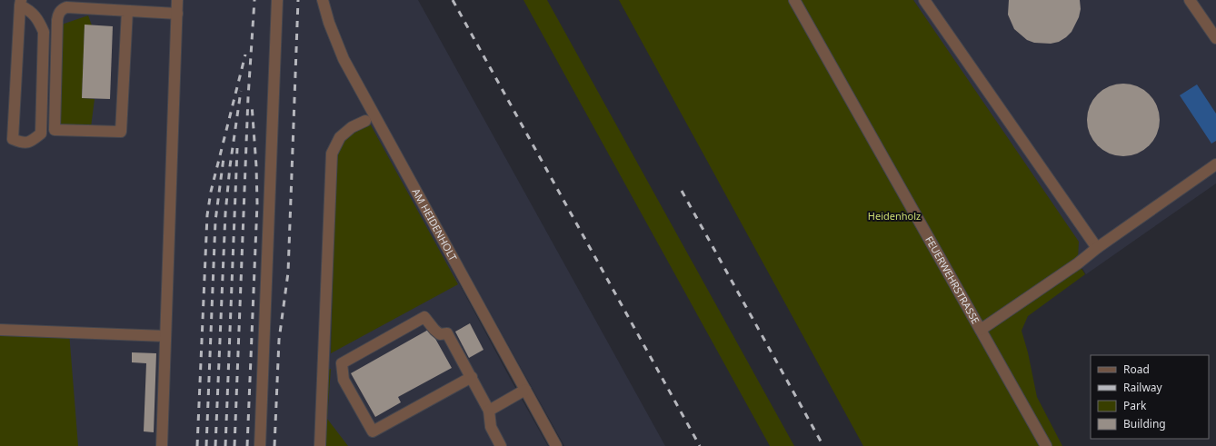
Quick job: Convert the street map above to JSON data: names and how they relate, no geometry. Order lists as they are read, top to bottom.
{
  "streets": {
    "street": ["AM HEIDENHOLT", "FEUERWEHRSTRASSE"]
  },
  "parks": ["Heidenholz"],
  "legend": [
    "Road",
    "Railway",
    "Park",
    "Building"
  ]
}
